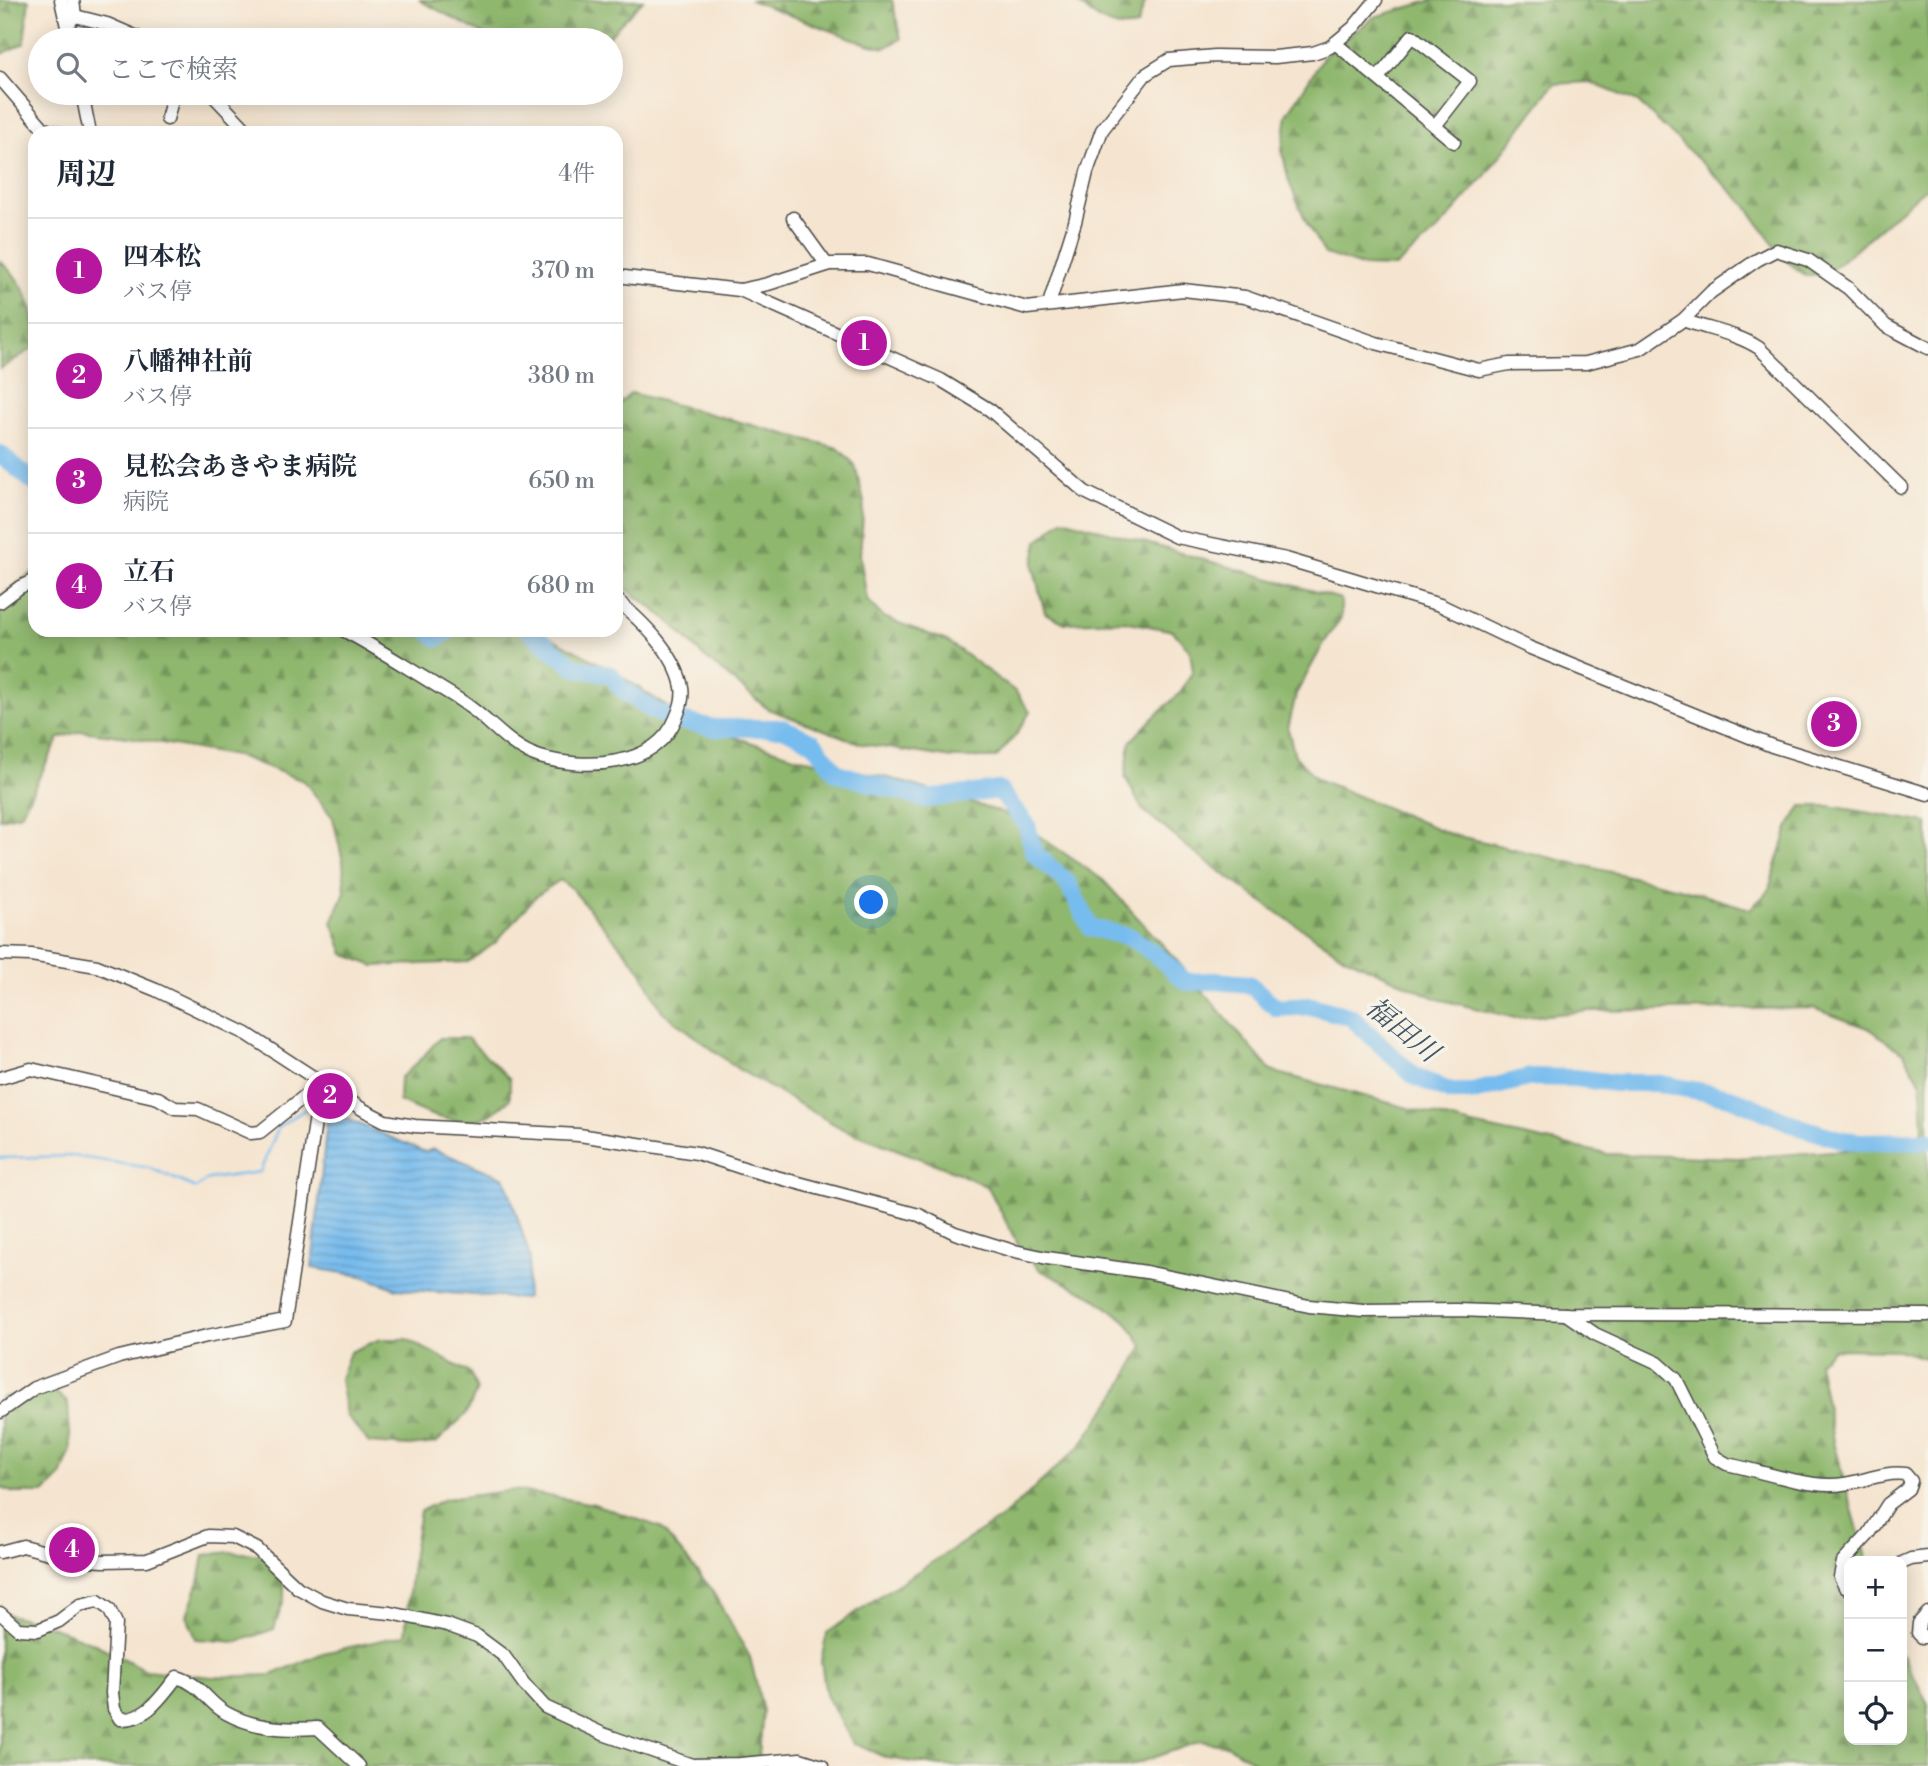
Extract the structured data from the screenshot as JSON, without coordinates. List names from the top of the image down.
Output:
{
  "water": ["福田川"],
  "page": {
    "search": "ここで検索",
    "heading": ["周辺", "4件"],
    "list": [
      {
        "mark": "1",
        "name": "四本松",
        "note": "バス停",
        "value": "370 m"
      },
      {
        "mark": "2",
        "name": "八幡神社前",
        "note": "バス停",
        "value": "380 m"
      },
      {
        "mark": "3",
        "name": "見松会あきやま病院",
        "note": "病院",
        "value": "650 m"
      },
      {
        "mark": "4",
        "name": "立石",
        "note": "バス停",
        "value": "680 m"
      }
    ],
    "pins": [
      "1",
      "3",
      "2",
      "4"
    ],
    "map_buttons": ["+", "−"]
  }
}
